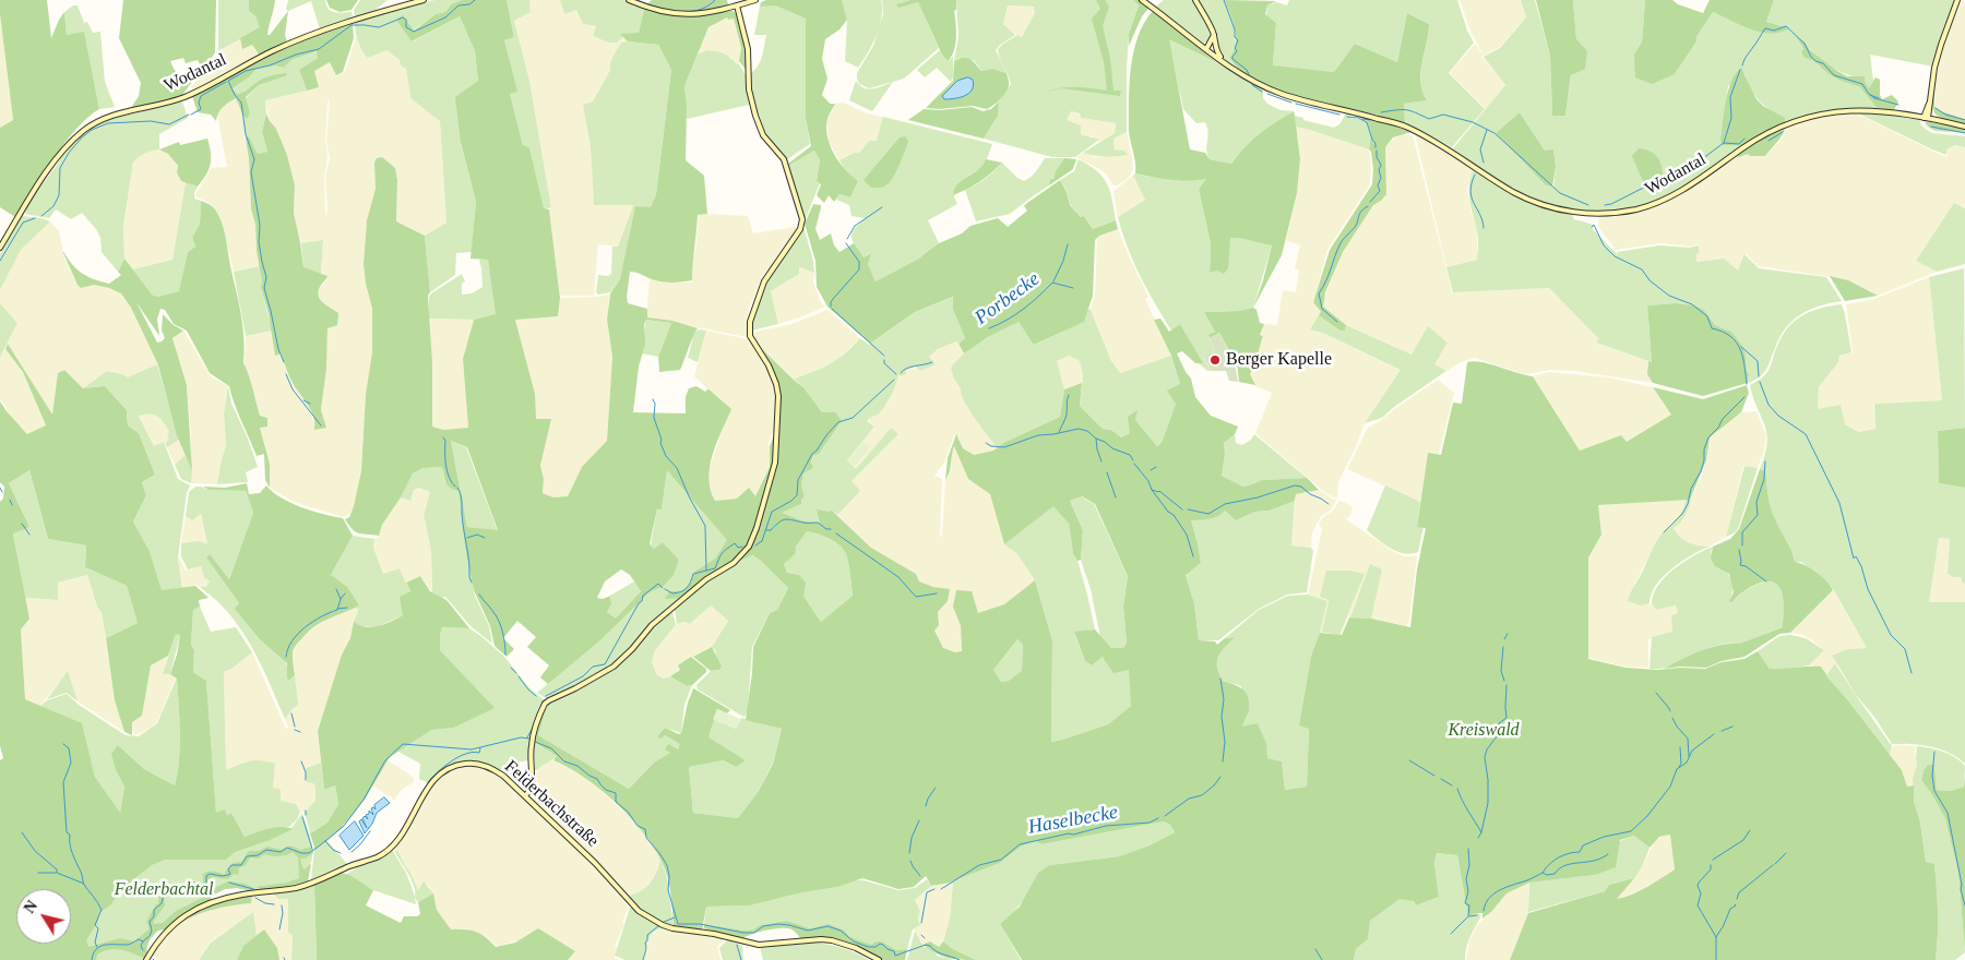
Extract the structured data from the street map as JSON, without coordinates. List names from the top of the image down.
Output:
{
  "streets": {
    "street": ["Wodantal", "Felderbachstraße"]
  },
  "water": ["Porbecke", "Haselbecke"],
  "parks": ["Kreiswald", "Felderbachtal"],
  "places": ["Berger Kapelle"],
  "north": "top left"
}
